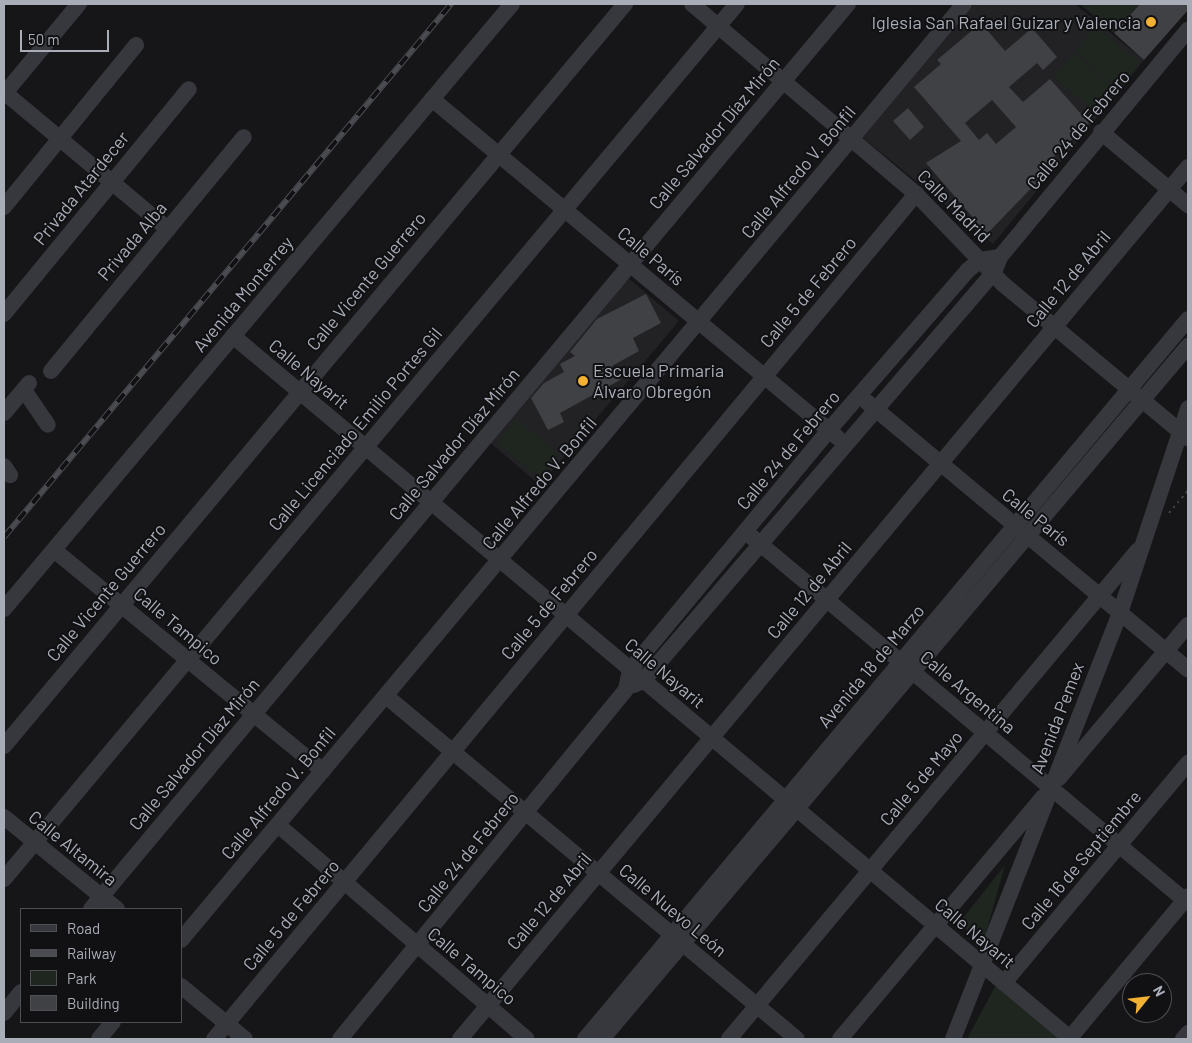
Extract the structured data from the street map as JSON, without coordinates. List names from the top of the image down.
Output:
{
  "streets": {
    "street": [
      "Calle 24 de Febrero",
      "Calle Salvador Díaz Mirón",
      "Calle Alfredo V. Bonfil",
      "Privada Atardecer",
      "Calle Madrid",
      "Privada Alba",
      "Calle París",
      "Calle 12 de Abril",
      "Calle Vicente Guerrero",
      "Calle 5 de Febrero",
      "Avenida Monterrey",
      "Calle Nayarit",
      "Calle Licenciado Emilio Portes Gil",
      "Calle Tampico",
      "Avenida 18 de Marzo",
      "Calle Argentina",
      "Avenida Pemex",
      "Calle 5 de Mayo",
      "Calle Altamira",
      "Calle 16 de Septiembre",
      "Calle Nuevo León"
    ]
  },
  "crossings": [
    ["Calle 24 de Febrero", "Calle Madrid"],
    ["Calle 24 de Febrero", "Calle París"],
    ["Calle 24 de Febrero", "Calle Nayarit"],
    ["Calle 24 de Febrero", "Calle Tampico"],
    ["Calle 24 de Febrero", "Calle Argentina"],
    ["Calle 24 de Febrero", "Calle Nuevo León"],
    ["Calle Salvador Díaz Mirón", "Calle Madrid"],
    ["Calle Salvador Díaz Mirón", "Calle París"],
    ["Calle Salvador Díaz Mirón", "Calle Nayarit"],
    ["Calle Salvador Díaz Mirón", "Calle Tampico"],
    ["Calle Salvador Díaz Mirón", "Calle Altamira"],
    ["Calle Alfredo V. Bonfil", "Calle Madrid"],
    ["Calle Alfredo V. Bonfil", "Calle París"],
    ["Calle Alfredo V. Bonfil", "Calle Nayarit"],
    ["Calle Alfredo V. Bonfil", "Calle Tampico"],
    ["Calle Alfredo V. Bonfil", "Calle Nuevo León"],
    ["Calle Madrid", "Calle 12 de Abril"],
    ["Calle Madrid", "Calle 5 de Febrero"],
    ["Calle Madrid", "Calle Licenciado Emilio Portes Gil"],
    ["Calle Madrid", "Avenida 18 de Marzo"],
    ["Calle Madrid", "Avenida Pemex"],
    ["Calle París", "Calle 12 de Abril"],
    ["Calle París", "Calle Vicente Guerrero"],
    ["Calle París", "Calle 5 de Febrero"],
    ["Calle París", "Avenida Monterrey"],
    ["Calle París", "Calle Licenciado Emilio Portes Gil"],
    ["Calle París", "Avenida 18 de Marzo"],
    ["Calle París", "Avenida Pemex"],
    ["Calle París", "Calle 5 de Mayo"],
    ["Calle 12 de Abril", "Calle Nayarit"],
    ["Calle 12 de Abril", "Calle Tampico"],
    ["Calle 12 de Abril", "Calle Argentina"],
    ["Calle 12 de Abril", "Calle Nuevo León"],
    ["Calle Vicente Guerrero", "Calle Nayarit"],
    ["Calle Vicente Guerrero", "Calle Tampico"],
    ["Calle 5 de Febrero", "Calle Nayarit"],
    ["Calle 5 de Febrero", "Calle Tampico"],
    ["Calle 5 de Febrero", "Calle Nuevo León"],
    ["Avenida Monterrey", "Calle Nayarit"],
    ["Avenida Monterrey", "Calle Tampico"],
    ["Calle Nayarit", "Calle Licenciado Emilio Portes Gil"],
    ["Calle Nayarit", "Avenida 18 de Marzo"],
    ["Calle Nayarit", "Avenida Pemex"],
    ["Calle Nayarit", "Calle 5 de Mayo"],
    ["Calle Nayarit", "Calle 16 de Septiembre"],
    ["Calle Licenciado Emilio Portes Gil", "Calle Tampico"],
    ["Calle Licenciado Emilio Portes Gil", "Calle Altamira"],
    ["Avenida 18 de Marzo", "Calle Argentina"],
    ["Avenida 18 de Marzo", "Calle Nuevo León"],
    ["Calle Argentina", "Avenida Pemex"],
    ["Calle Argentina", "Calle 5 de Mayo"],
    ["Calle Argentina", "Calle 16 de Septiembre"],
    ["Avenida Pemex", "Calle 5 de Mayo"],
    ["Calle 5 de Mayo", "Calle Nuevo León"]
  ],
  "places": ["Iglesia San Rafael Guizar y Valencia", "Escuela Primaria Álvaro Obregón"],
  "legend": [
    "Road",
    "Railway",
    "Park",
    "Building"
  ],
  "scale_bar": "50 m",
  "north": "top right"
}
